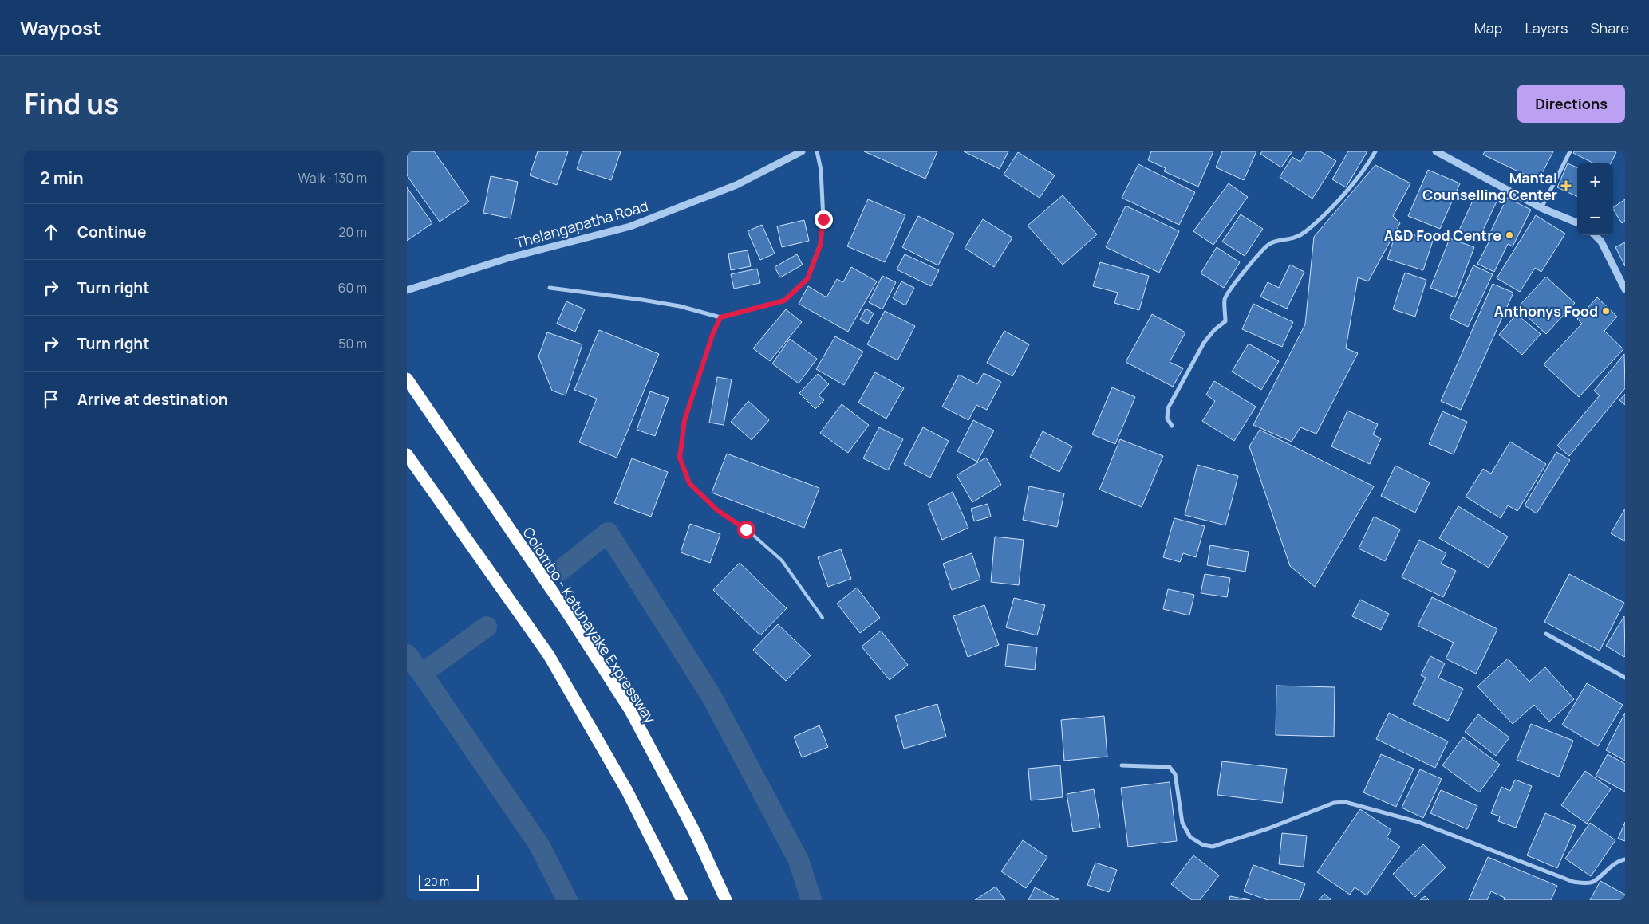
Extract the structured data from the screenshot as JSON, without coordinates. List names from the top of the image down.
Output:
{
  "streets": {
    "highway": ["Colombo - Katunayake Expressway"],
    "street": ["Thelangapatha Road"]
  },
  "places": {
    "health": ["Mantal Counselling Center"],
    "other": ["A&D Food Centre", "Anthonys Food"]
  },
  "scale_bar": "20 m",
  "page": {
    "header": "Waypost",
    "nav": ["Map", "Layers", "Share"],
    "title": "Find us",
    "buttons": "Directions",
    "heading": ["2 min", "Walk · 130 m"],
    "map_buttons": ["+", "−"],
    "list": [
      ["Continue", "20 m"],
      ["Turn right", "60 m"],
      ["Turn right", "50 m"],
      "Arrive at destination"
    ],
    "scale": "20 m"
  }
}
